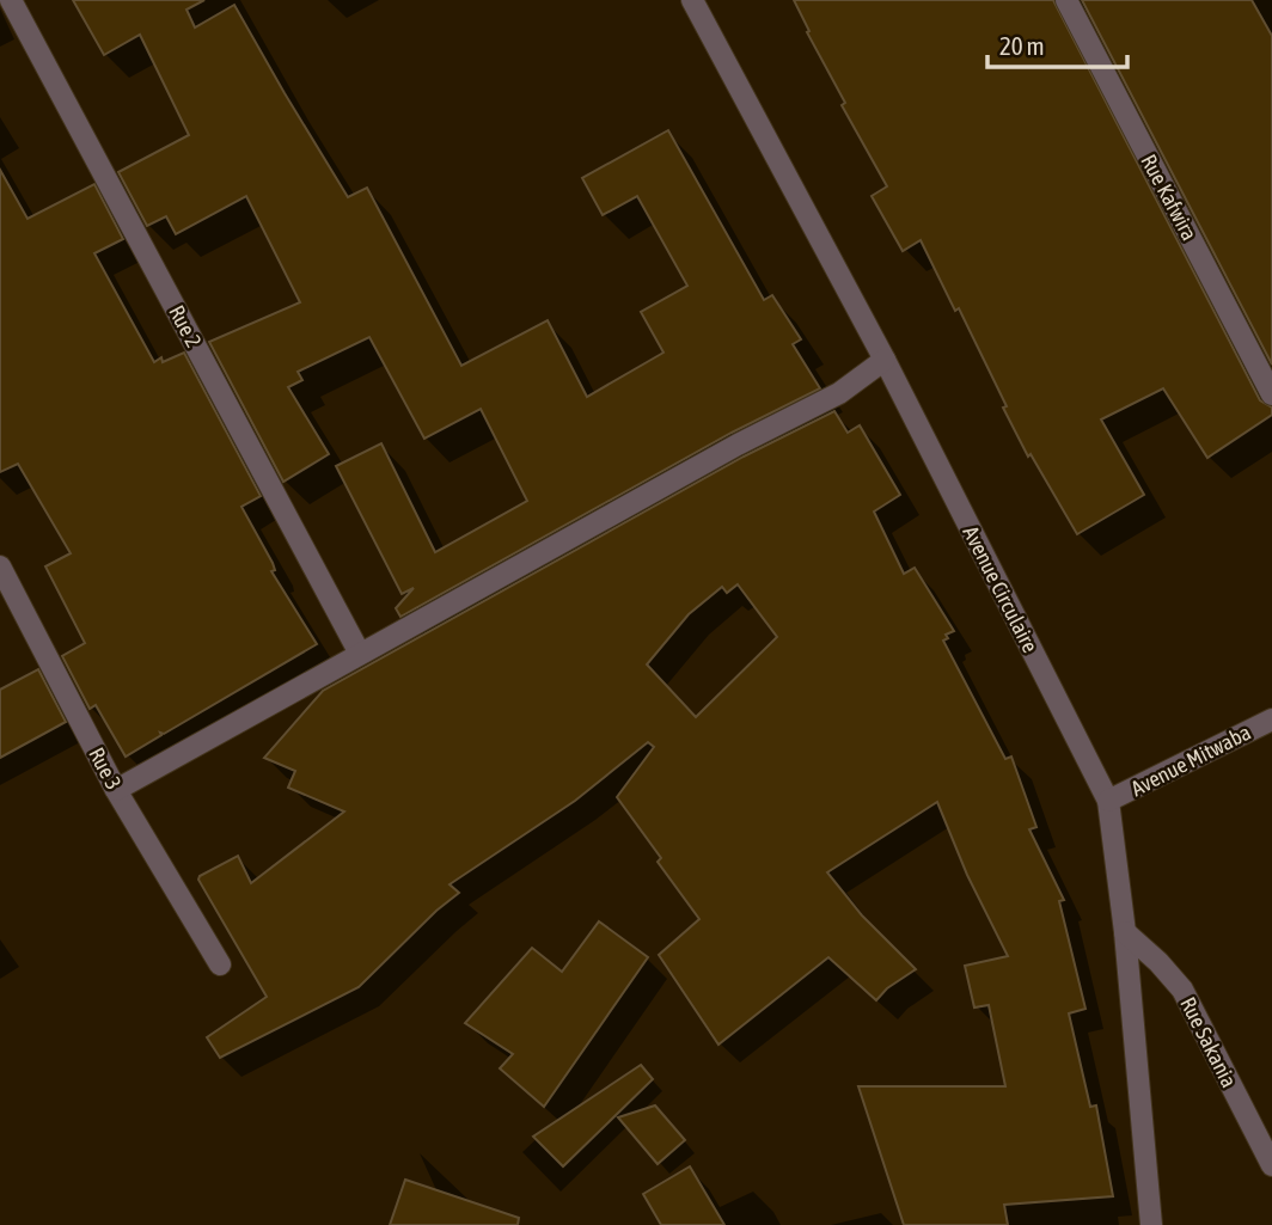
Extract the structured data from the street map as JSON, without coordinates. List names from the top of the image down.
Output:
{
  "streets": {
    "street": [
      "Rue Kafwira",
      "Rue 2",
      "Avenue Circulaire",
      "Avenue Mitwaba",
      "Rue 3",
      "Rue Sakania"
    ]
  },
  "crossings": [
    ["Avenue Circulaire", "Avenue Mitwaba"],
    ["Avenue Circulaire", "Rue Sakania"]
  ],
  "scale_bar": "20 m"
}
